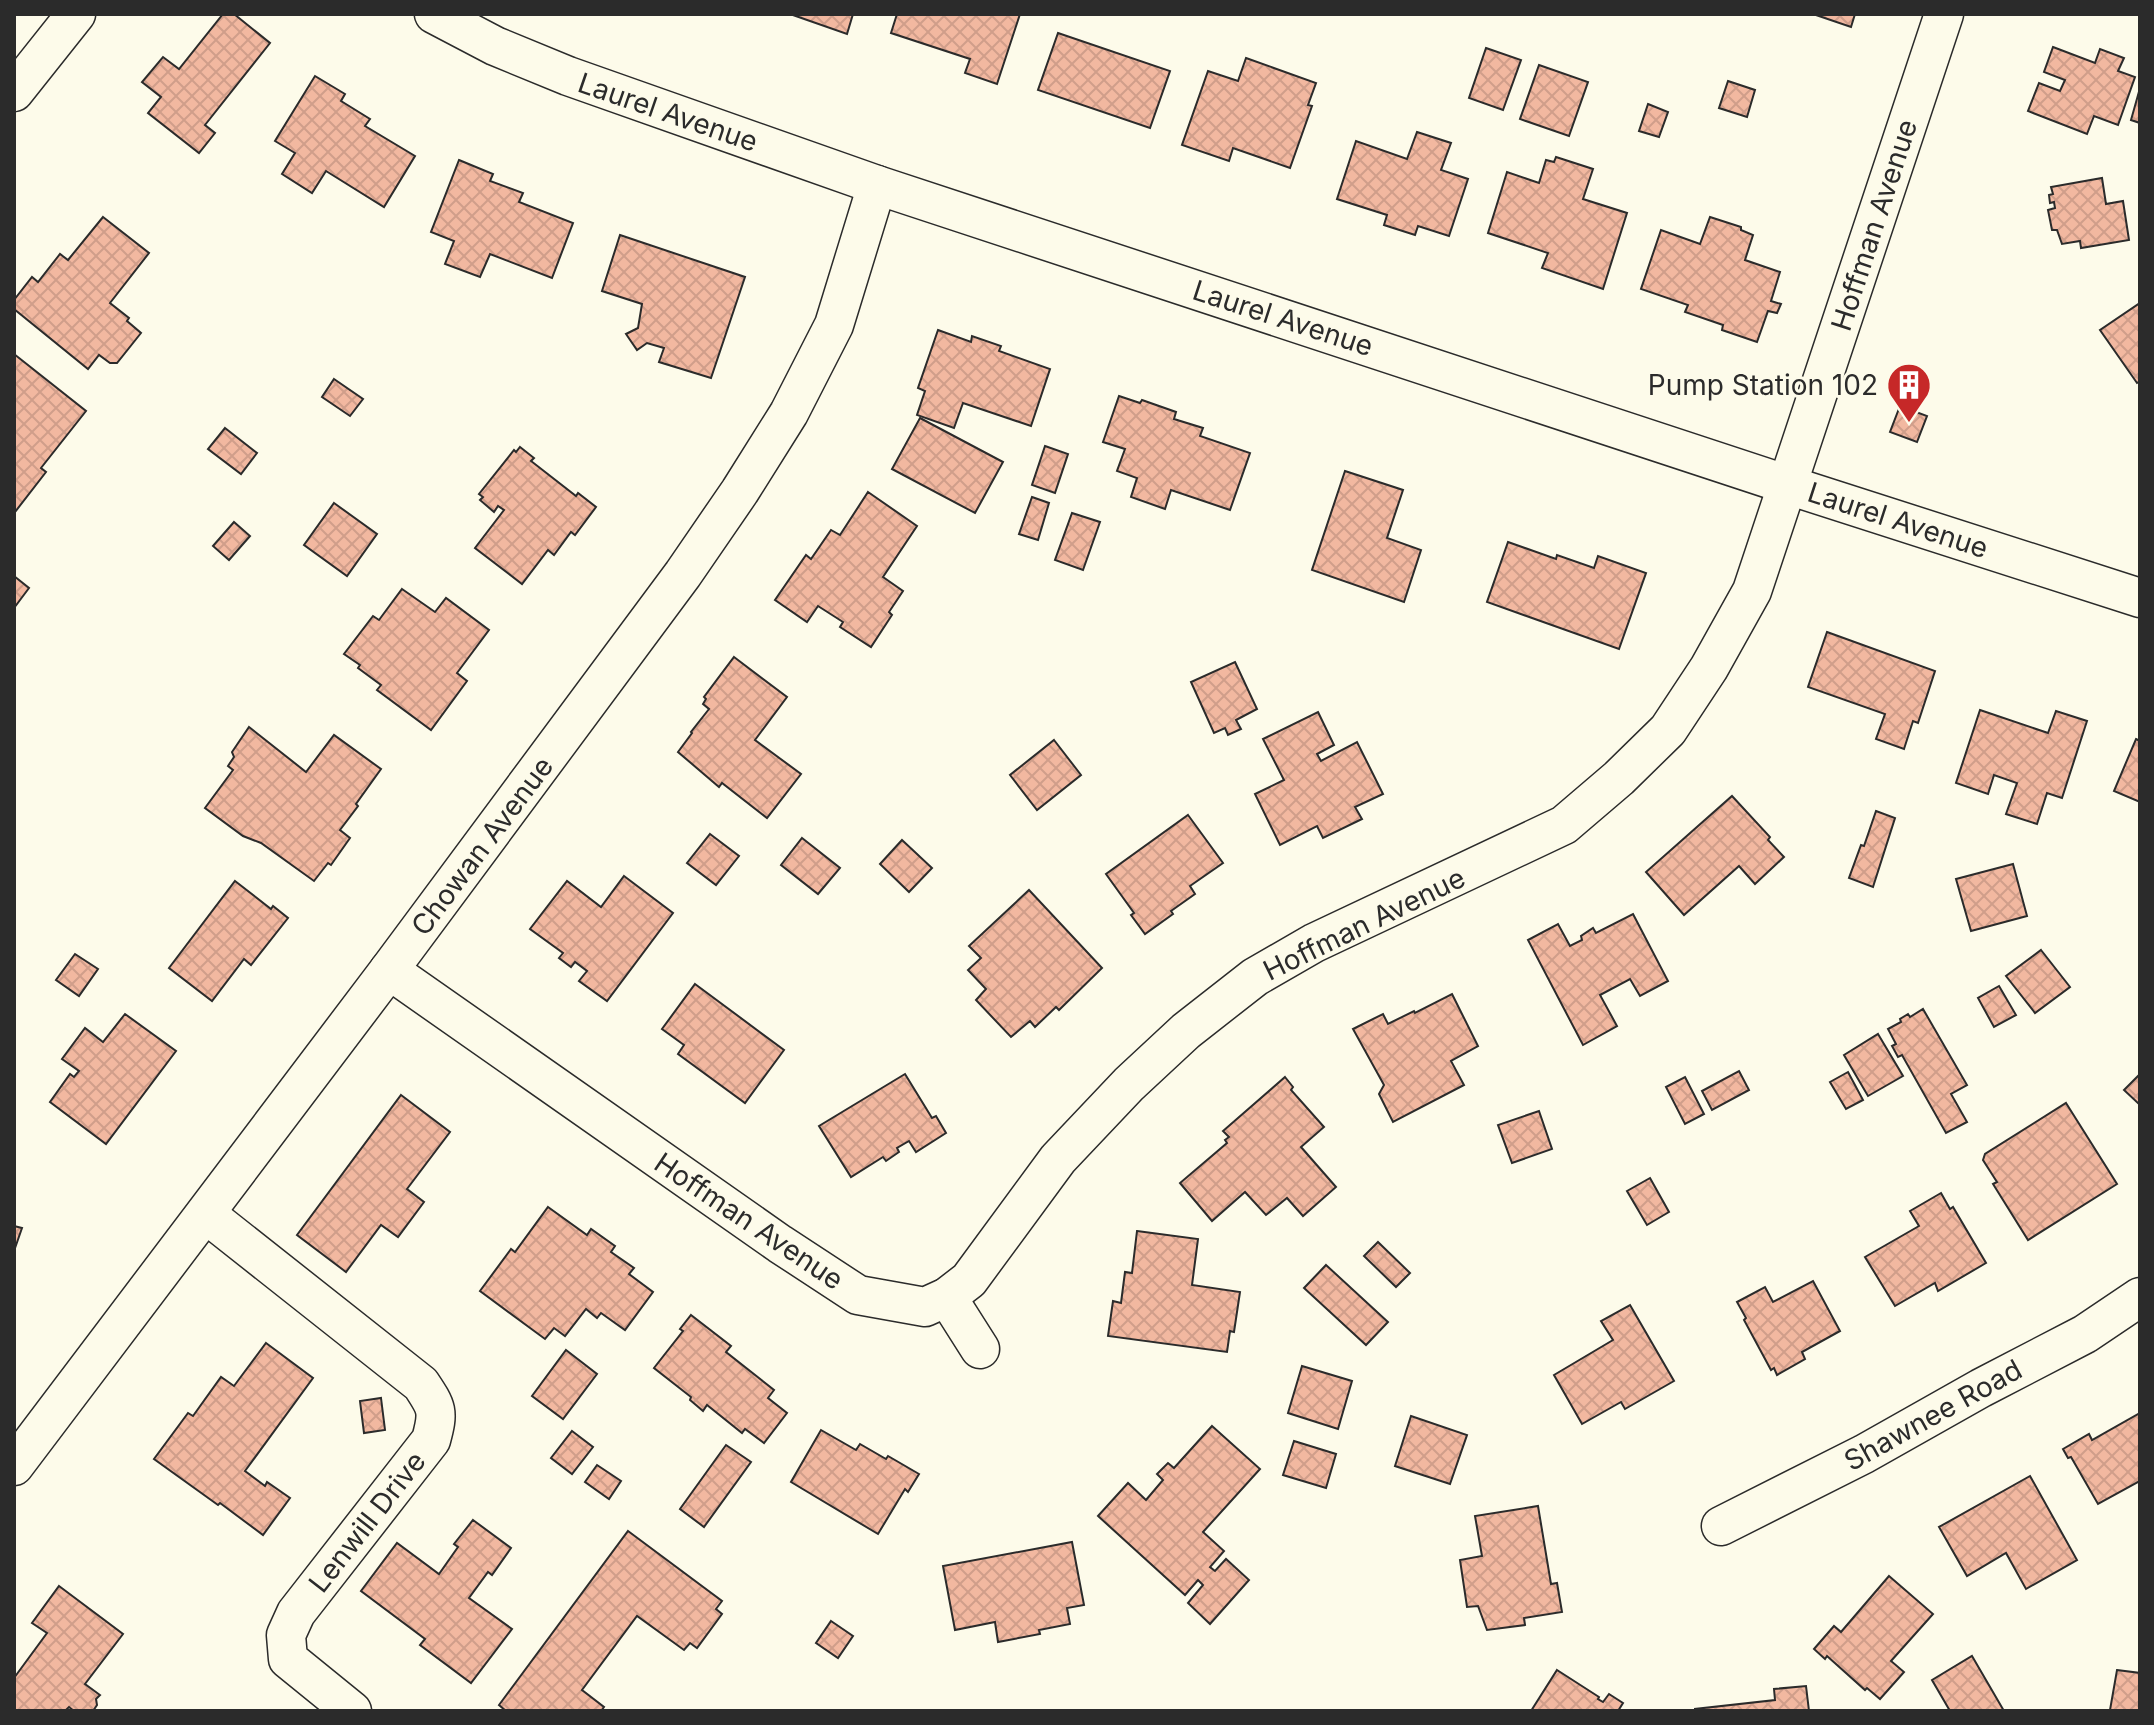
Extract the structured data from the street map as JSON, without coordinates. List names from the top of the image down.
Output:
{
  "streets": {
    "street": [
      "Laurel Avenue",
      "Hoffman Avenue",
      "Chowan Avenue",
      "Shawnee Road",
      "Lenwill Drive"
    ]
  },
  "crossings": [
    ["Laurel Avenue", "Hoffman Avenue"],
    ["Laurel Avenue", "Chowan Avenue"],
    ["Hoffman Avenue", "Chowan Avenue"],
    ["Chowan Avenue", "Lenwill Drive"]
  ],
  "places": {
    "building": ["Pump Station 102"]
  }
}
